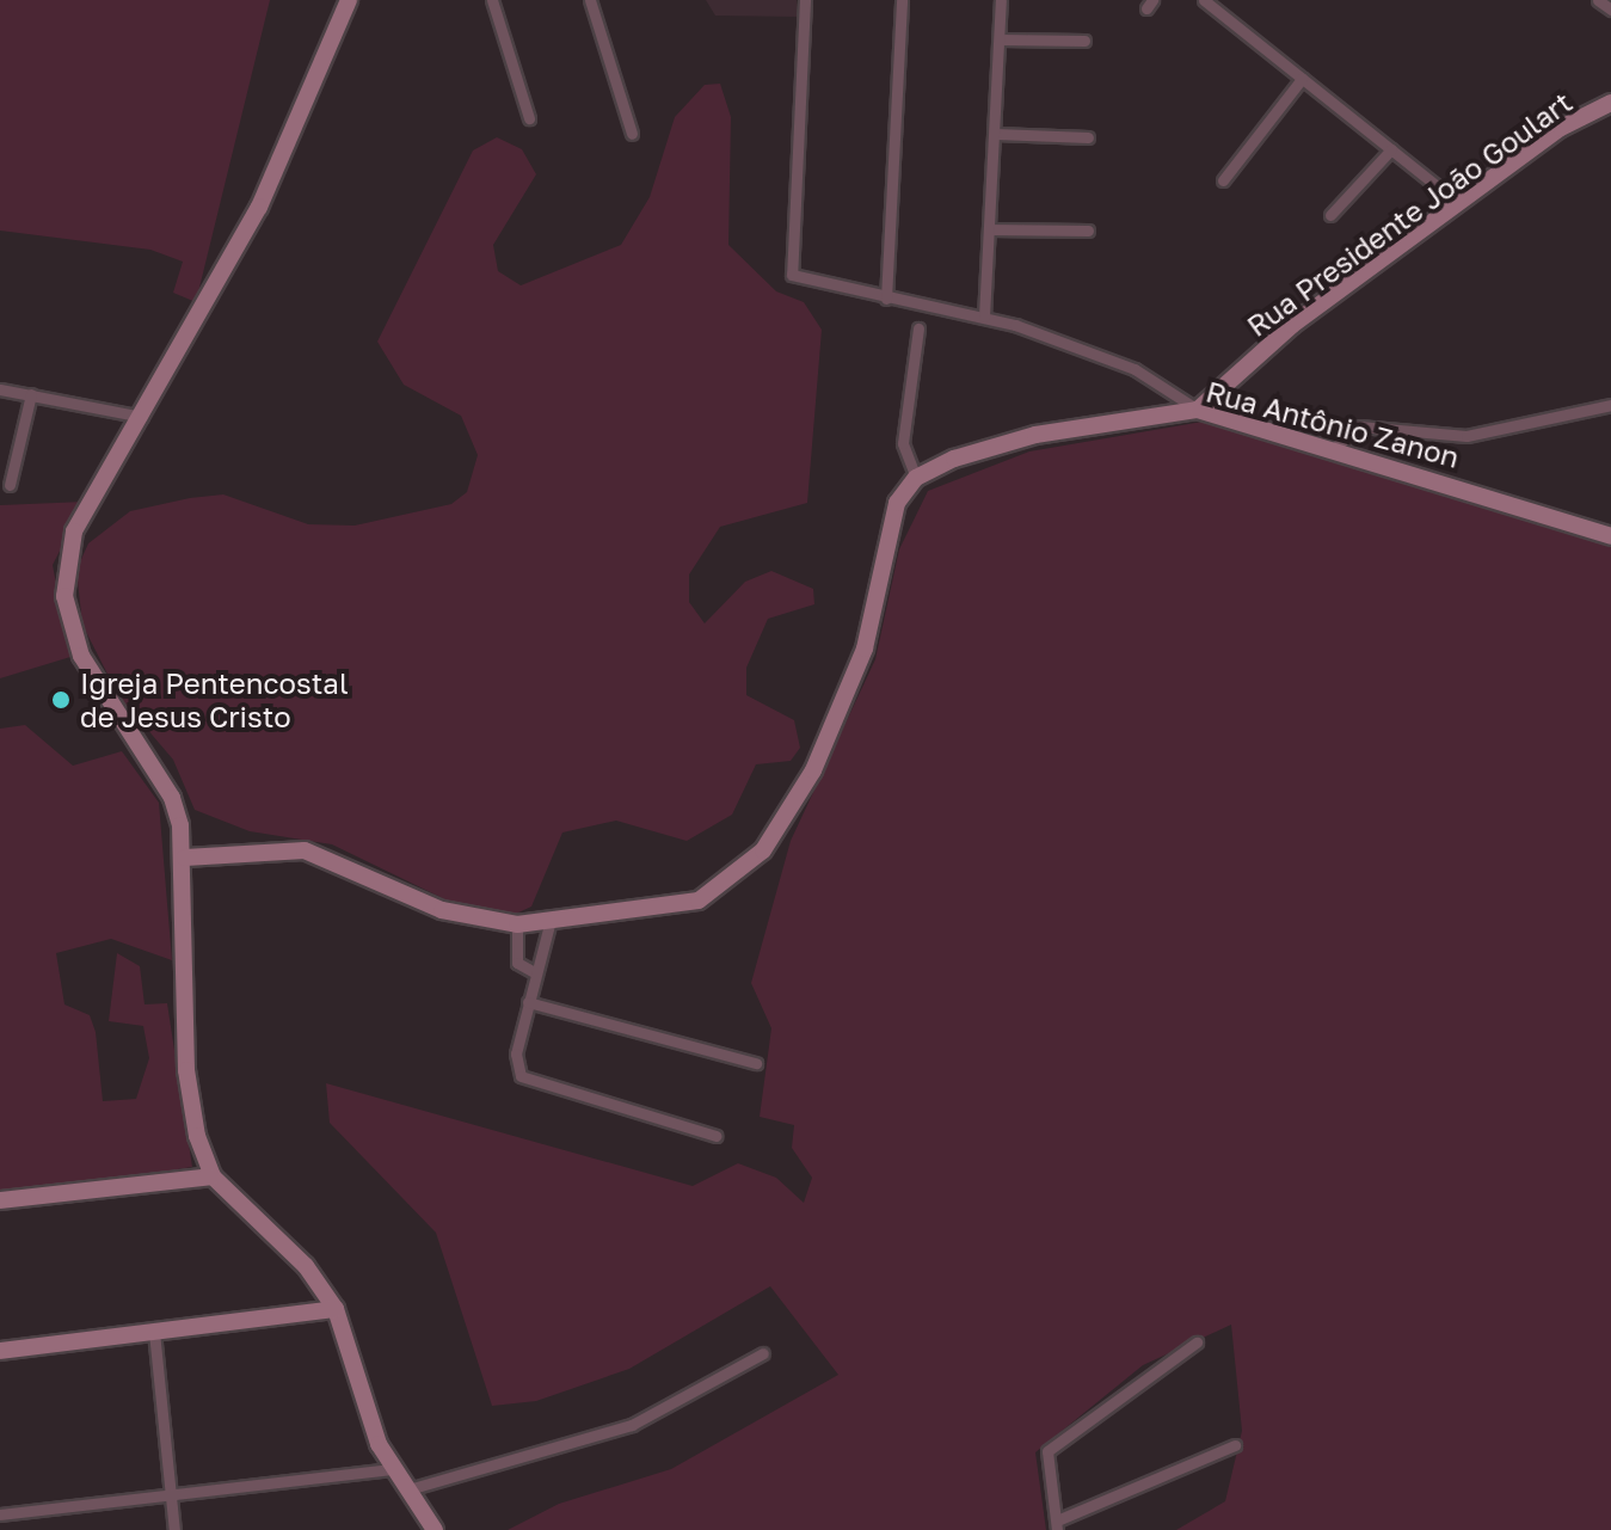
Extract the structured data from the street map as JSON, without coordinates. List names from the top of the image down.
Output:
{
  "streets": {
    "main road": ["Rua Presidente João Goulart", "Rua Antônio Zanon"]
  },
  "crossings": [
    ["Rua Presidente João Goulart", "Rua Antônio Zanon"]
  ],
  "places": ["Igreja Pentencostal de Jesus Cristo"]
}
